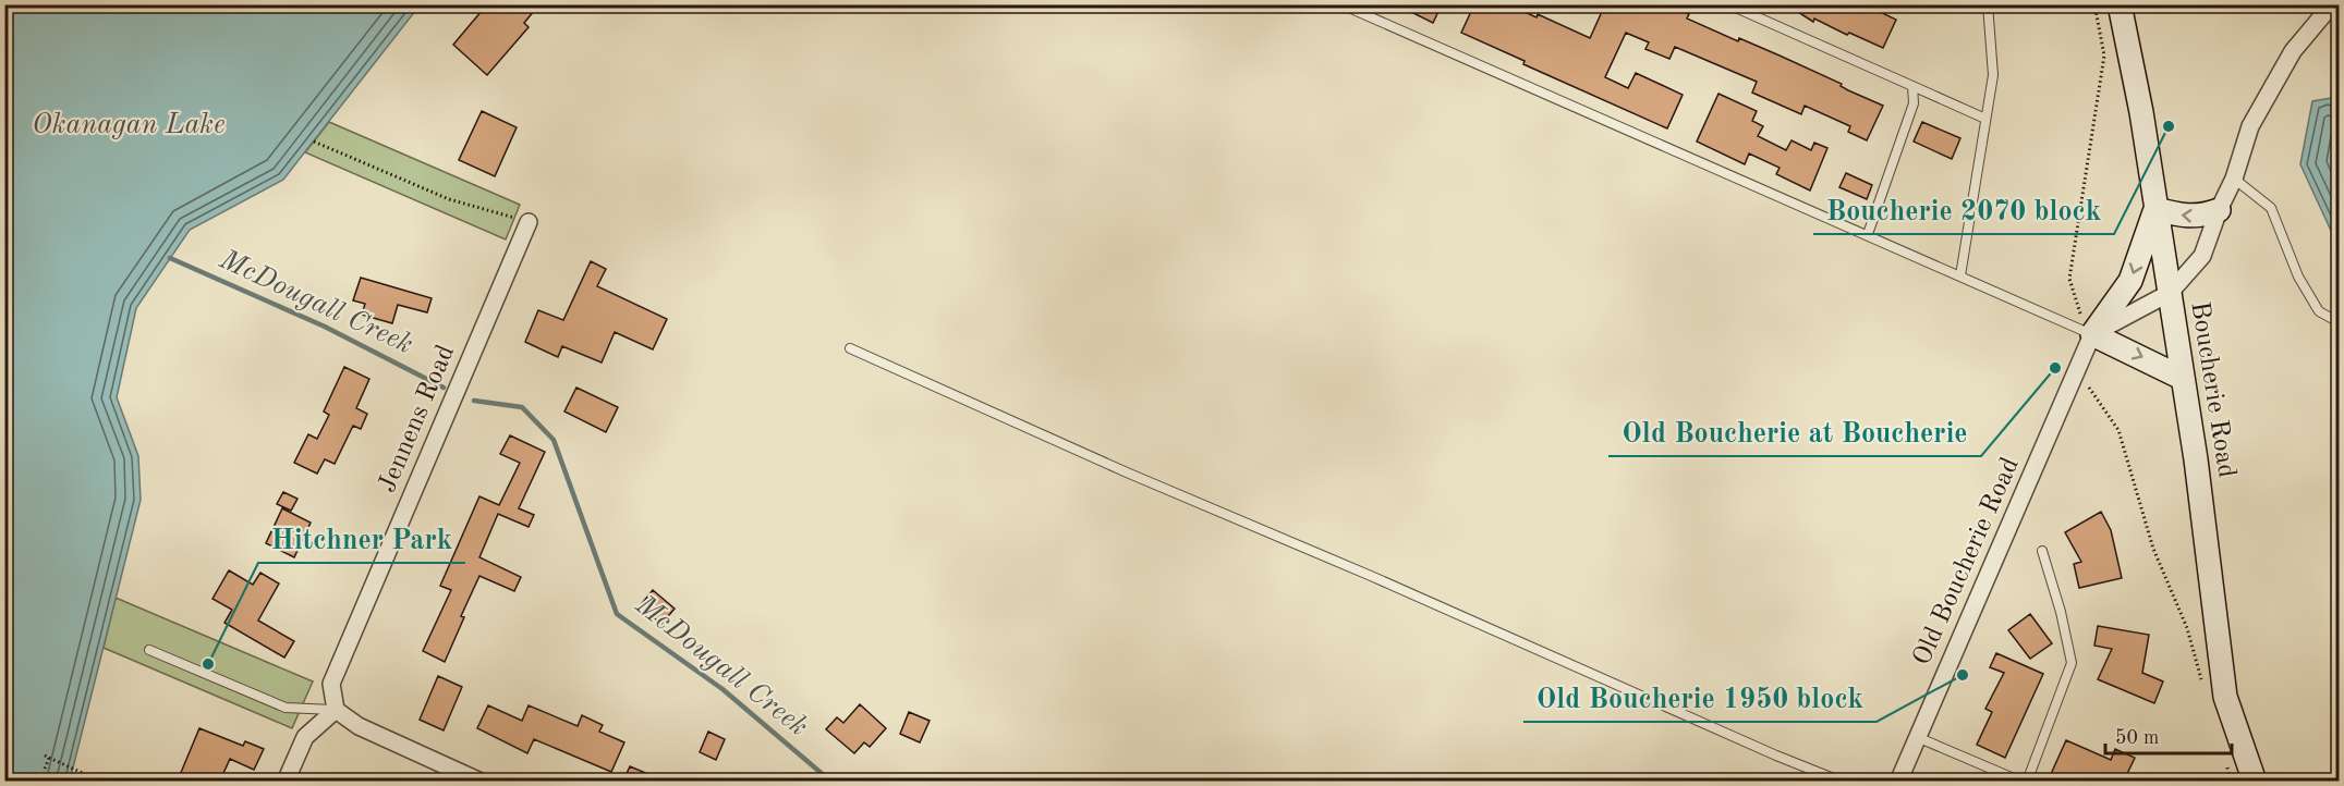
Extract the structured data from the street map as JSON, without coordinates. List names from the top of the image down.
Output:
{
  "streets": {
    "main road": ["Boucherie Road"],
    "street": ["Jennens Road", "Old Boucherie Road"]
  },
  "water": ["Okanagan Lake", "McDougall Creek"],
  "places": [
    "Boucherie 2070 block",
    "Old Boucherie at Boucherie",
    "Hitchner Park",
    "Old Boucherie 1950 block"
  ],
  "scale_bar": "50 m"
}
